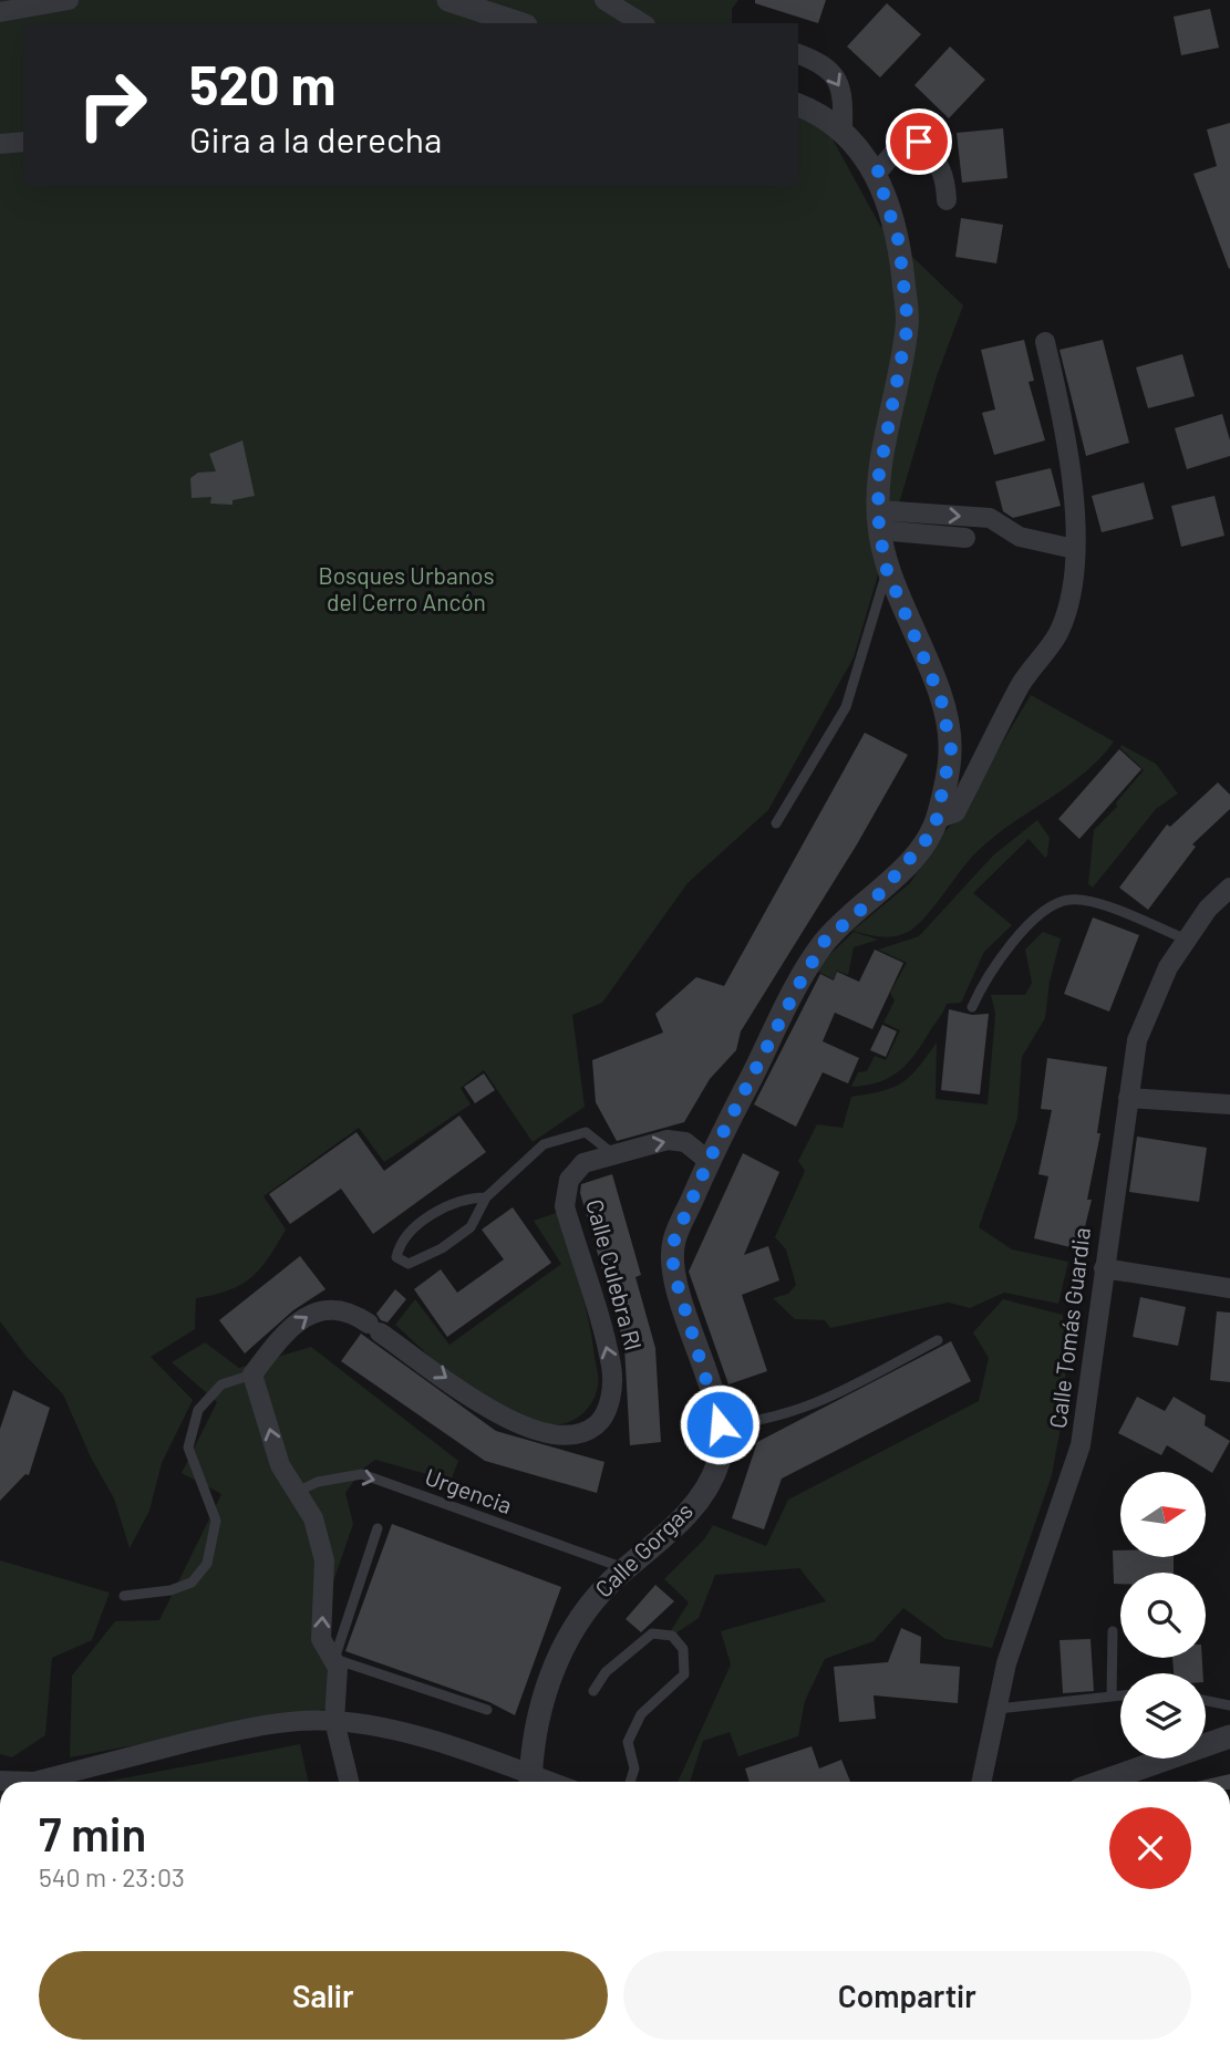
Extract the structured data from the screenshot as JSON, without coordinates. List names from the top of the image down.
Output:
{
  "streets": {
    "street": ["Calle Culebra Rl", "Calle Tomás Guardia", "Calle Gorgas"],
    "lane": ["Urgencia"]
  },
  "crossings": [
    ["Calle Culebra Rl", "Calle Gorgas"],
    ["Urgencia", "Calle Gorgas"]
  ],
  "one_way": ["Urgencia"],
  "parks": ["Bosques Urbanos del Cerro Ancón"],
  "north": "right",
  "page": {
    "turn": ["520 m", "Gira a la derecha"],
    "heading": ["7 min", "540 m · 23:03"],
    "buttons": ["Salir", "Compartir"]
  }
}
